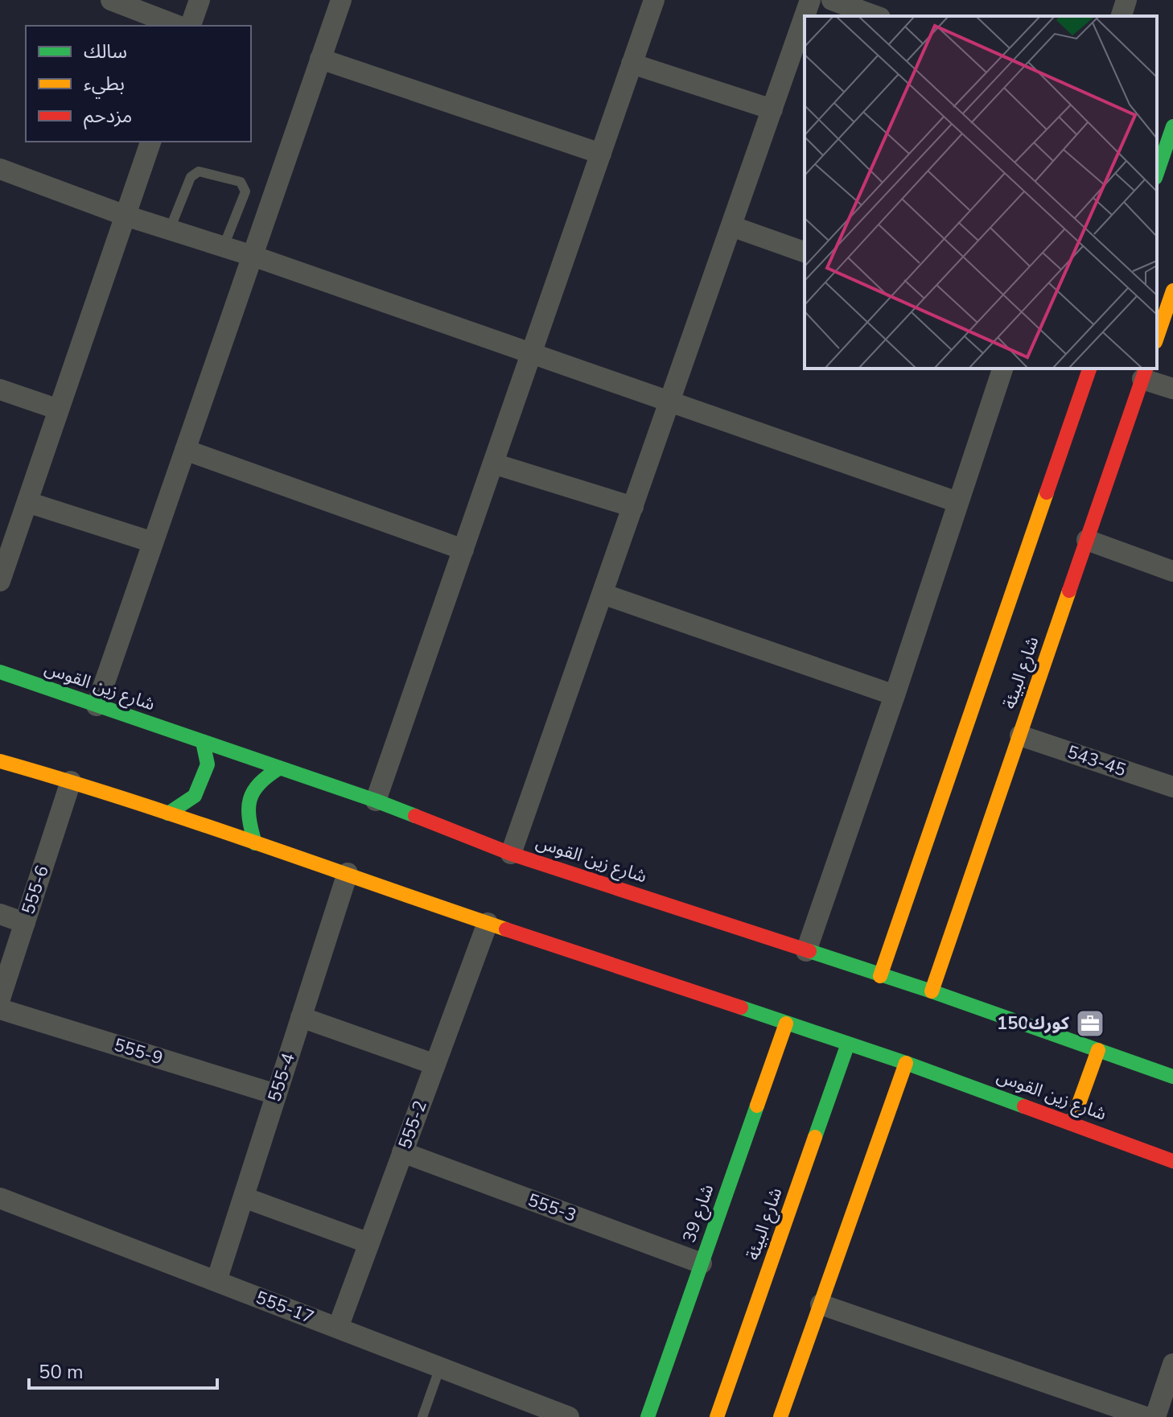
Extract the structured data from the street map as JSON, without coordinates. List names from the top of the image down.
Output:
{
  "streets": {
    "main road": ["شارع البيئة", "شارع زين القوس", "شارع 39"],
    "street": [
      "543-45",
      "555-6",
      "555-9",
      "555-4",
      "555-2",
      "555-3",
      "555-17"
    ]
  },
  "crossings": [
    ["شارع البيئة", "شارع زين القوس"],
    ["شارع البيئة", "543-45"],
    ["شارع زين القوس", "555-6"],
    ["شارع زين القوس", "555-4"],
    ["شارع زين القوس", "555-2"],
    ["شارع زين القوس", "شارع 39"],
    ["555-9", "555-4"],
    ["555-4", "555-17"],
    ["555-2", "555-3"],
    ["555-2", "555-17"],
    ["555-3", "شارع 39"]
  ],
  "places": {
    "office": ["كورك150"]
  },
  "legend": ["سالك", "بطيء", "مزدحم"],
  "scale_bar": "50 m"
}
